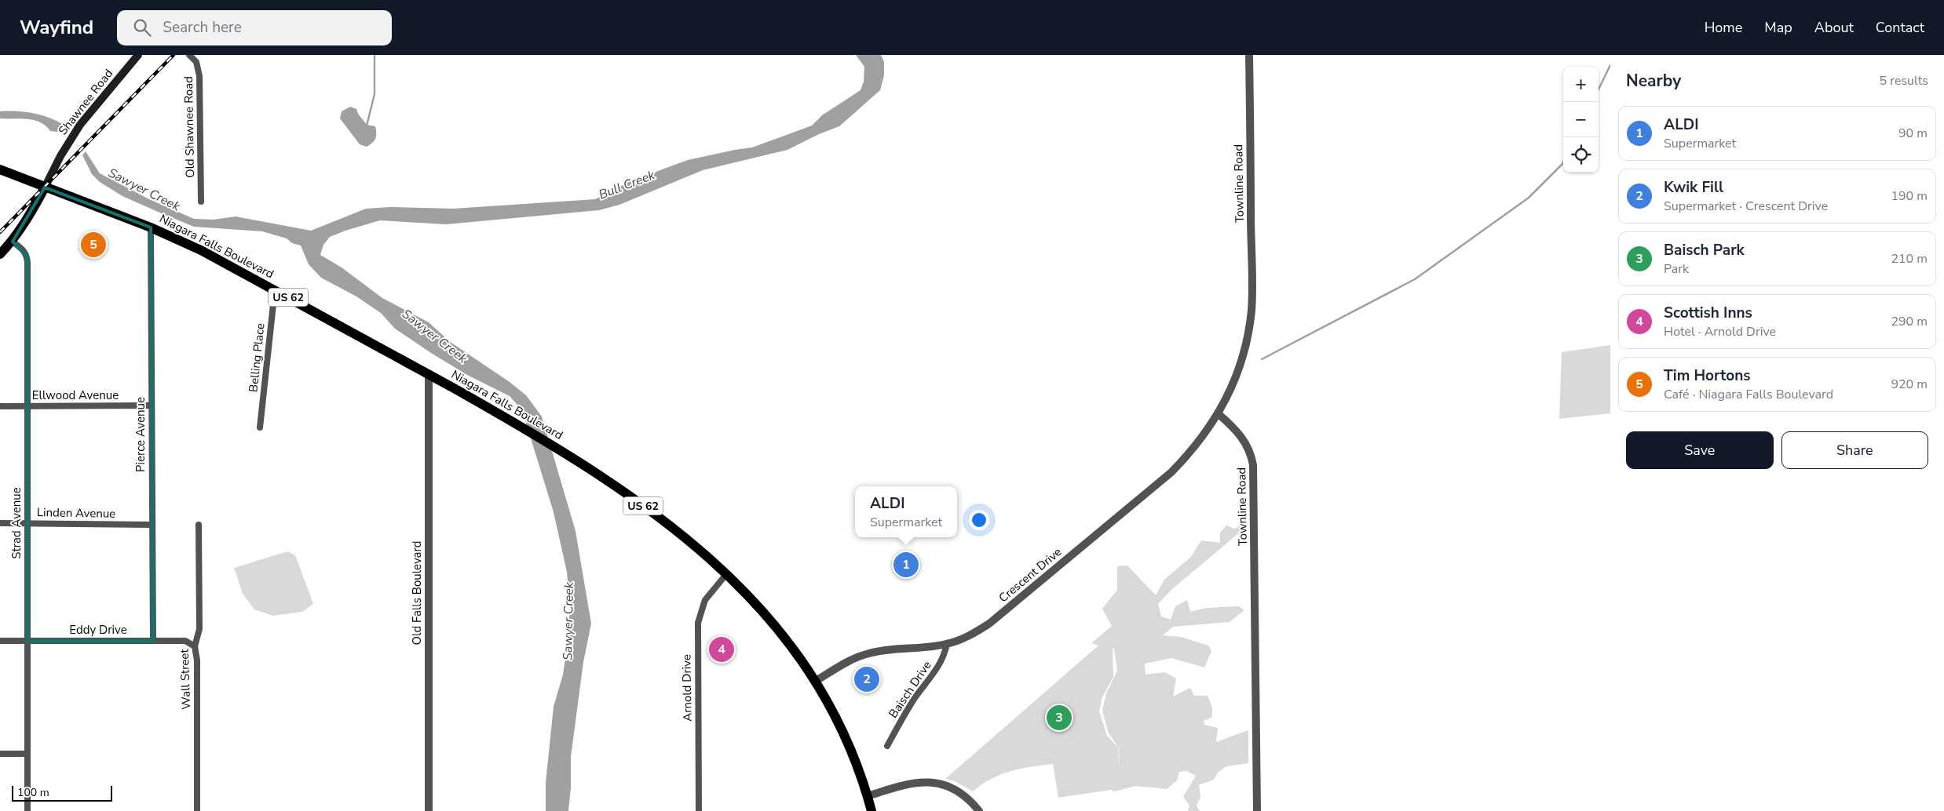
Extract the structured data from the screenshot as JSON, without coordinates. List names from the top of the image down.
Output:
{
  "streets": {
    "main road": ["Shawnee Road", "Niagara Falls Boulevard", "US 62"],
    "street": [
      "Old Shawnee Road",
      "Townline Road",
      "Belling Place",
      "Ellwood Avenue",
      "Pierce Avenue",
      "Linden Avenue",
      "Strad Avenue",
      "Crescent Drive",
      "Old Falls Boulevard",
      "Eddy Drive",
      "Wall Street",
      "Arnold Drive",
      "Baisch Drive"
    ]
  },
  "crossings": [
    ["Shawnee Road", "Niagara Falls Boulevard"],
    ["Townline Road", "Crescent Drive"],
    ["Niagara Falls Boulevard", "Belling Place"],
    ["Niagara Falls Boulevard", "Pierce Avenue"],
    ["Niagara Falls Boulevard", "Crescent Drive"],
    ["Niagara Falls Boulevard", "Old Falls Boulevard"],
    ["Niagara Falls Boulevard", "Arnold Drive"],
    ["Ellwood Avenue", "Pierce Avenue"],
    ["Ellwood Avenue", "Strad Avenue"],
    ["Pierce Avenue", "Linden Avenue"],
    ["Pierce Avenue", "Eddy Drive"],
    ["Linden Avenue", "Strad Avenue"],
    ["Strad Avenue", "Eddy Drive"],
    ["Crescent Drive", "Baisch Drive"],
    ["Eddy Drive", "Wall Street"]
  ],
  "water": ["Bull Creek", "Sawyer Creek"],
  "scale_bar": "100 m",
  "page": {
    "header": "Wayfind",
    "search": "Search here",
    "nav": [
      "Home",
      "Map",
      "About",
      "Contact"
    ],
    "heading": ["Nearby", "5 results"],
    "map_buttons": ["+", "−"],
    "list": [
      {
        "mark": "1",
        "name": "ALDI",
        "note": "Supermarket",
        "value": "90 m"
      },
      {
        "mark": "2",
        "name": "Kwik Fill",
        "note": "Supermarket · Crescent Drive",
        "value": "190 m"
      },
      {
        "mark": "3",
        "name": "Baisch Park",
        "note": "Park",
        "value": "210 m"
      },
      {
        "mark": "4",
        "name": "Scottish Inns",
        "note": "Hotel · Arnold Drive",
        "value": "290 m"
      },
      {
        "mark": "5",
        "name": "Tim Hortons",
        "note": "Café · Niagara Falls Boulevard",
        "value": "920 m"
      }
    ],
    "pins": [
      "5",
      "1",
      "4",
      "2",
      "3"
    ],
    "buttons": ["Save", "Share"],
    "popup": ["ALDI", "Supermarket"],
    "scale": "100 m"
  }
}
